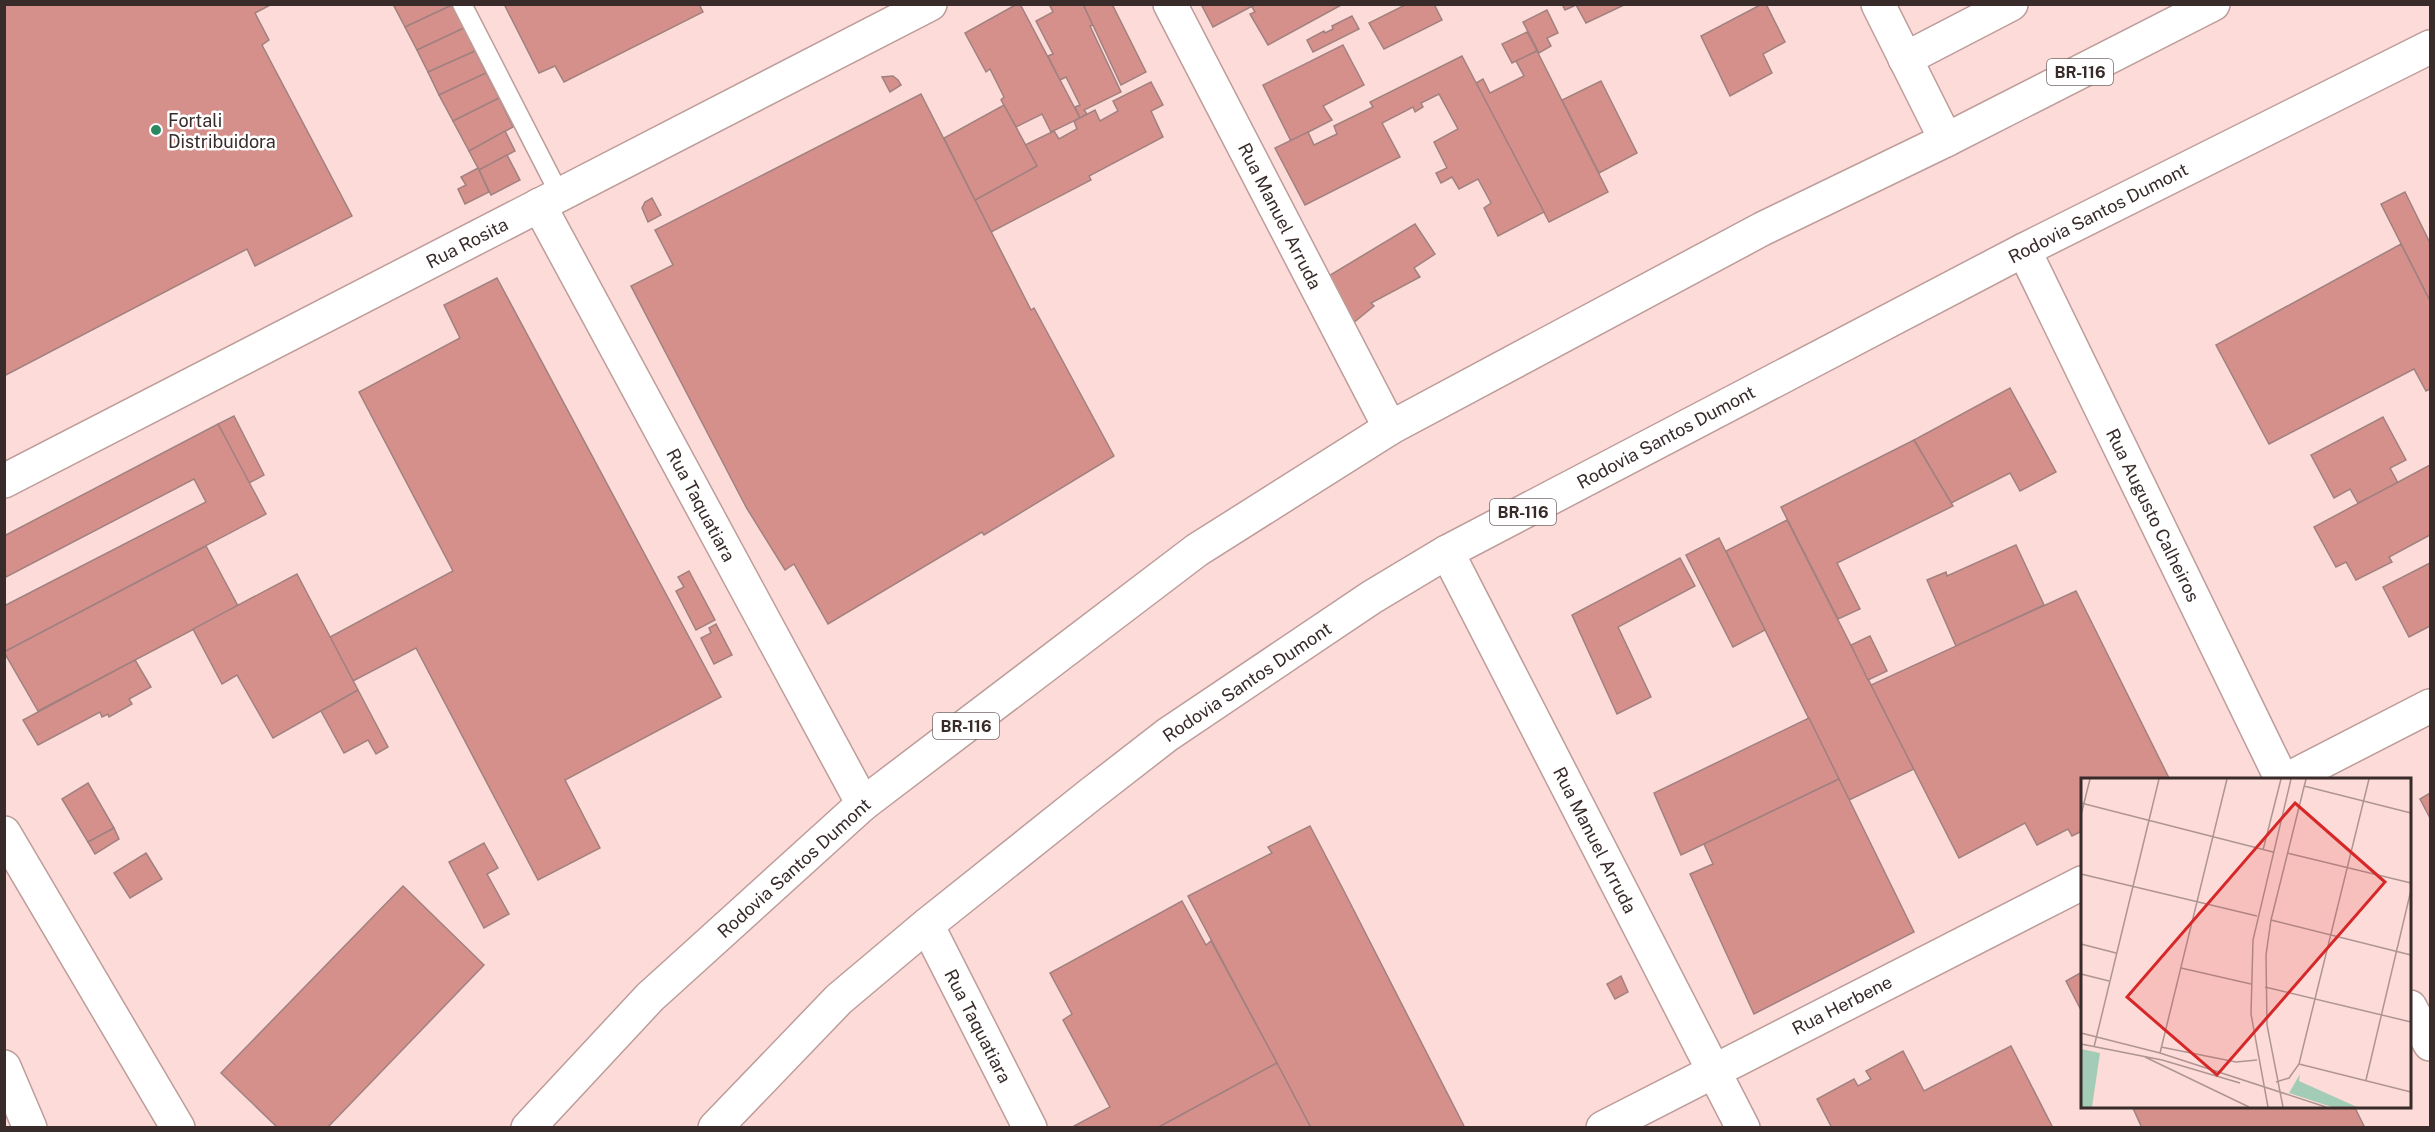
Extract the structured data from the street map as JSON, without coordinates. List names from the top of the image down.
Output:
{
  "streets": {
    "main road": [
      "BR-116",
      "Rodovia Santos Dumont",
      "Rua Manuel Arruda",
      "Rua Rosita",
      "Rua Taquatiara",
      "Rua Augusto Calheiros",
      "Rua Herbene"
    ]
  },
  "crossings": [
    ["Rodovia Santos Dumont", "Rua Manuel Arruda"],
    ["Rodovia Santos Dumont", "Rua Taquatiara"],
    ["Rodovia Santos Dumont", "Rua Augusto Calheiros"],
    ["Rua Manuel Arruda", "Rua Herbene"],
    ["Rua Rosita", "Rua Taquatiara"]
  ],
  "places": ["Fortali Distribuidora"]
}
